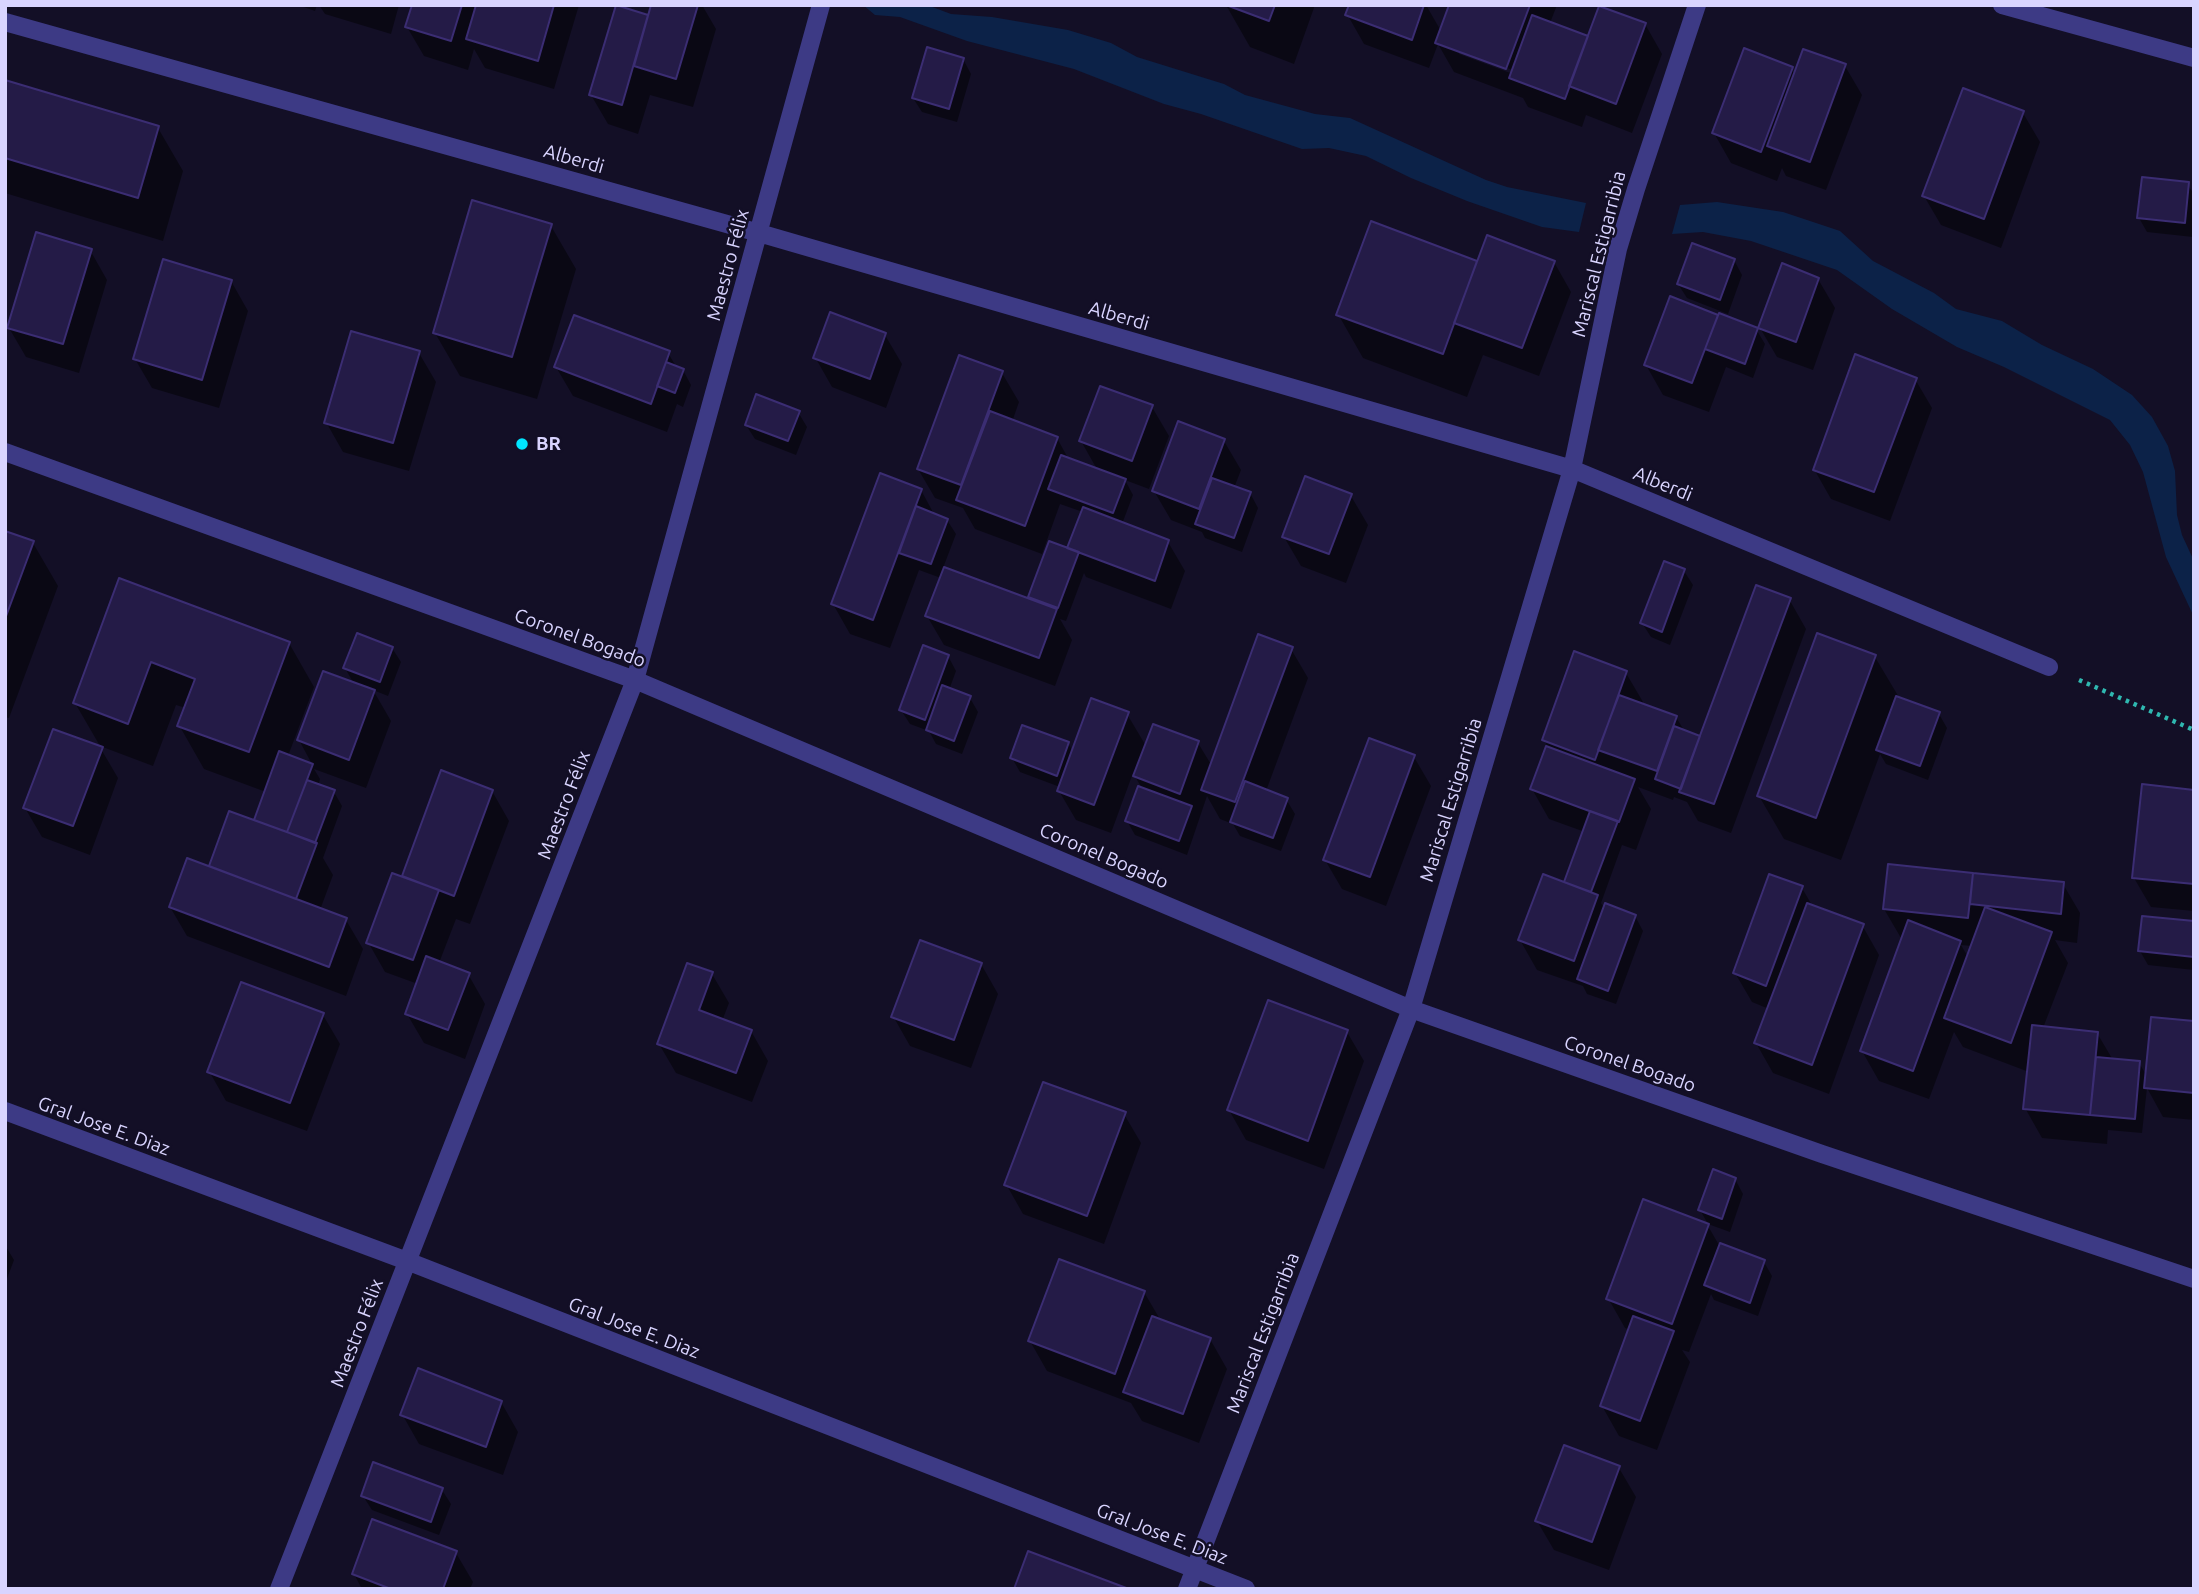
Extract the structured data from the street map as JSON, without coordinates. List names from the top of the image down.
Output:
{
  "streets": {
    "street": [
      "Alberdi",
      "Mariscal Estigarribia",
      "Maestro Félix",
      "Coronel Bogado",
      "Gral Jose E. Diaz"
    ]
  },
  "crossings": [
    ["Alberdi", "Mariscal Estigarribia"],
    ["Alberdi", "Maestro Félix"],
    ["Mariscal Estigarribia", "Coronel Bogado"],
    ["Mariscal Estigarribia", "Gral Jose E. Diaz"],
    ["Maestro Félix", "Coronel Bogado"],
    ["Maestro Félix", "Gral Jose E. Diaz"]
  ],
  "places": ["BR"]
}
